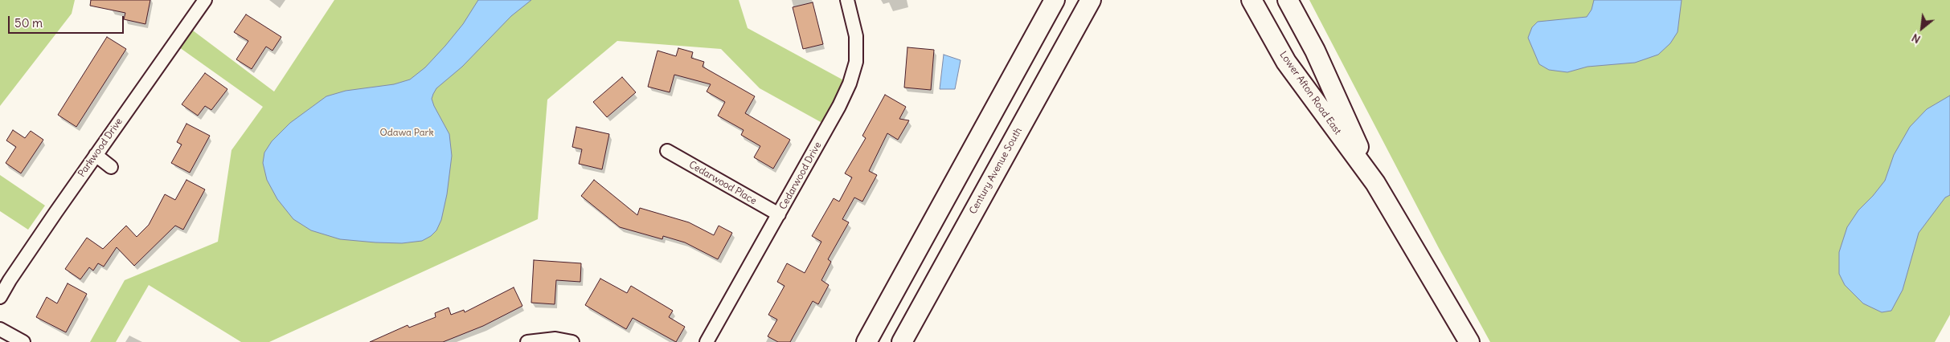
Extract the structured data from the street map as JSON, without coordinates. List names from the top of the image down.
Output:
{
  "streets": {
    "main road": ["Lower Afton Road East", "Century Avenue South"],
    "street": ["Parkwood Drive", "Cedarwood Drive", "Cedarwood Place"]
  },
  "crossings": [
    ["Cedarwood Drive", "Cedarwood Place"]
  ],
  "parks": ["Odawa Park"],
  "scale_bar": "50 m",
  "north": "bottom left"
}
